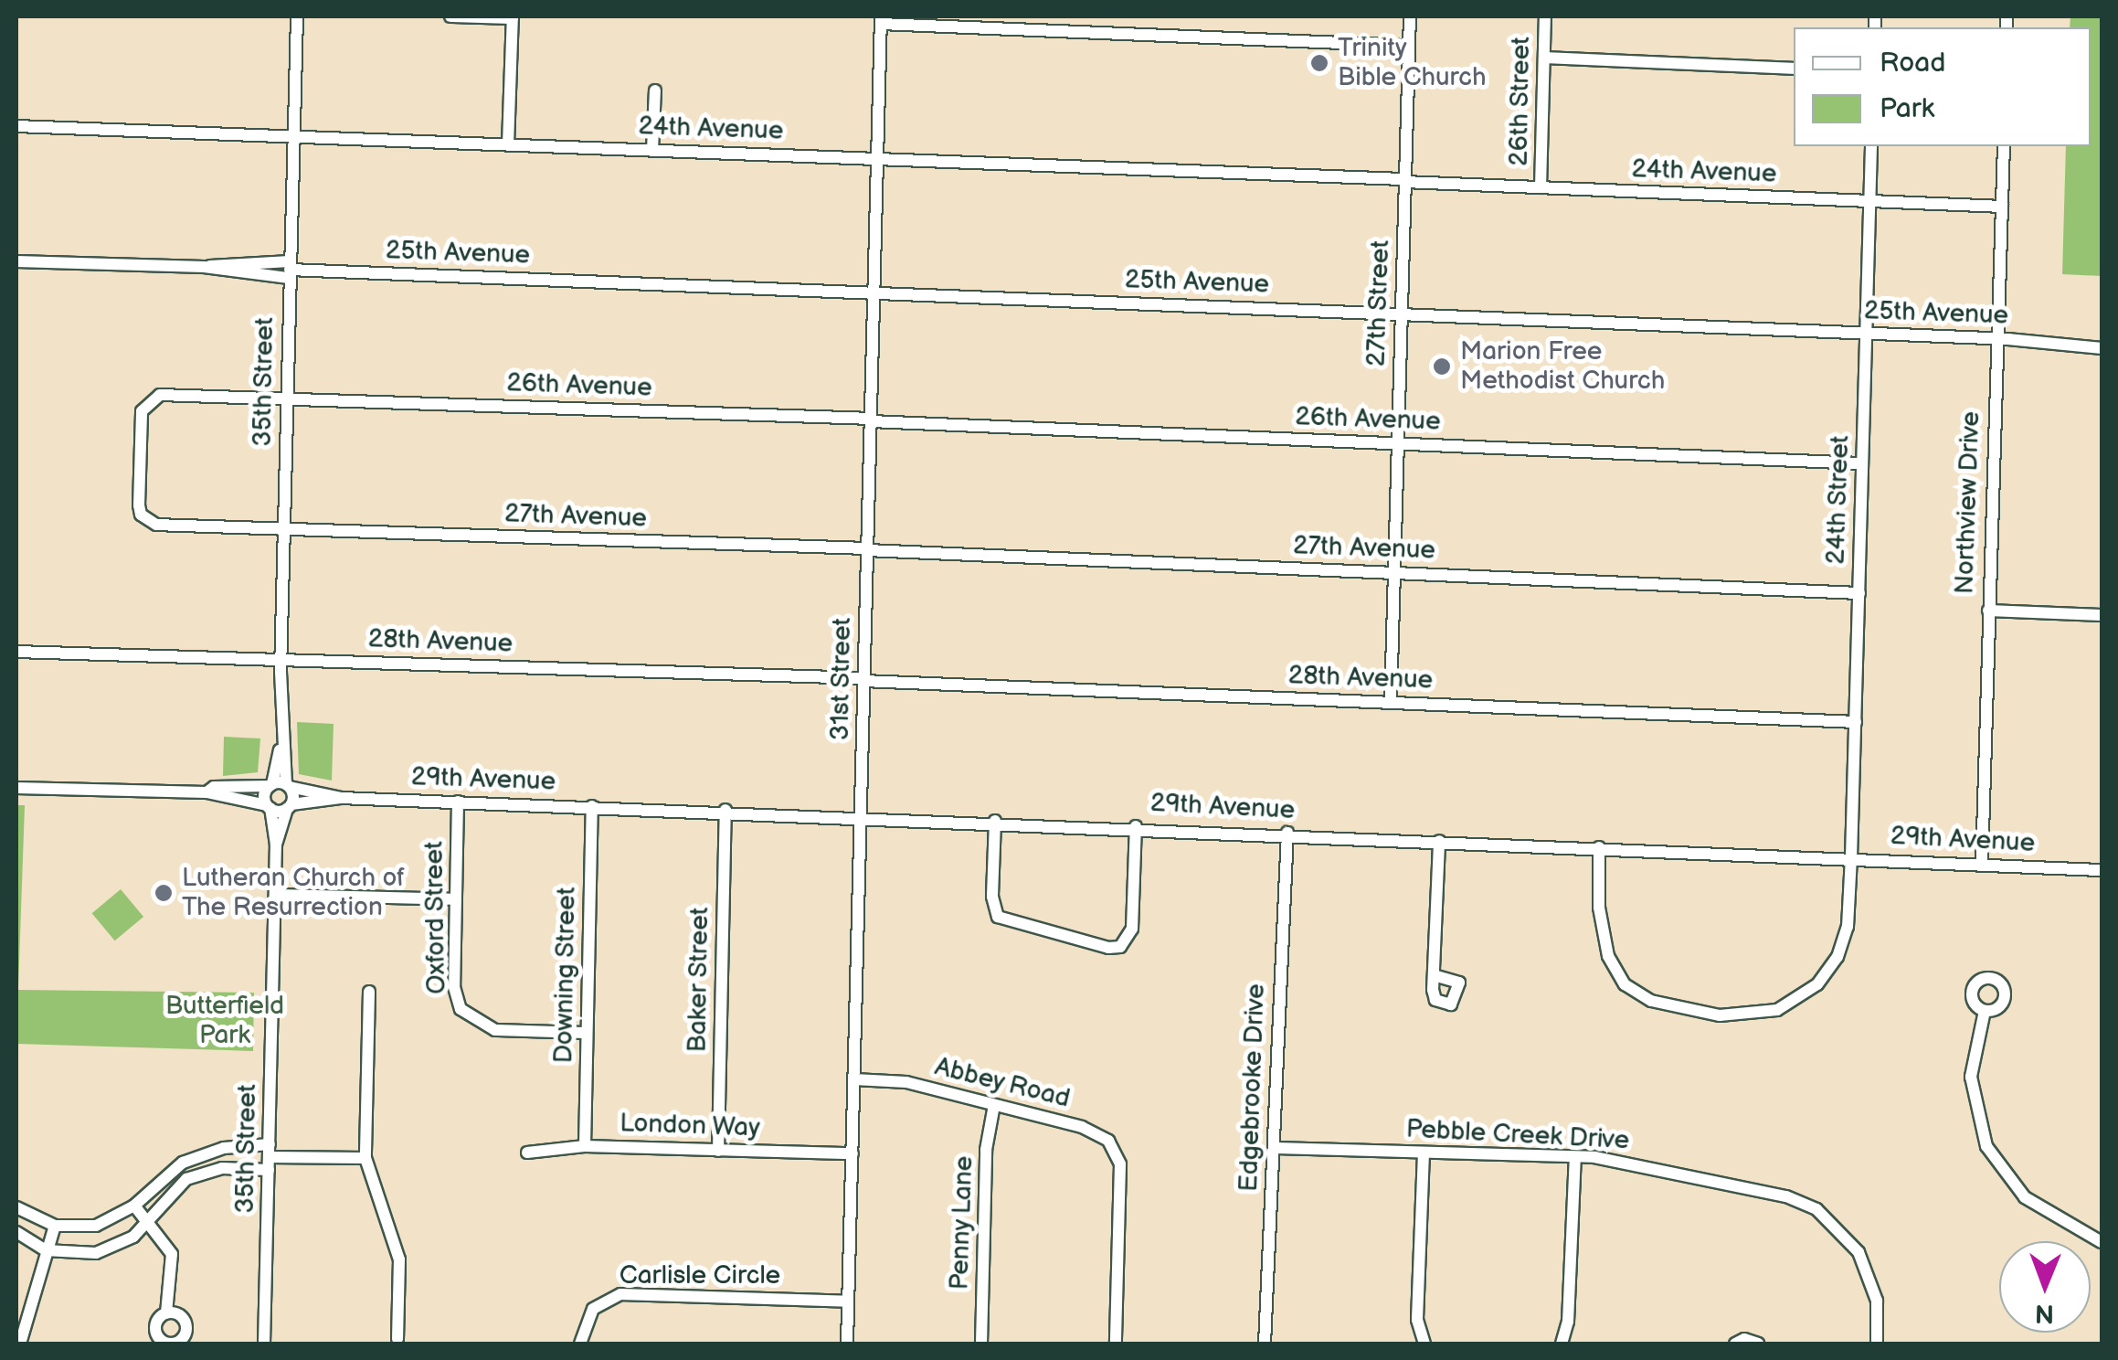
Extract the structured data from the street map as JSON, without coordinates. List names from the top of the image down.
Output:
{
  "streets": {
    "street": [
      "26th Street",
      "24th Avenue",
      "25th Avenue",
      "27th Street",
      "35th Street",
      "26th Avenue",
      "24th Street",
      "Northview Drive",
      "27th Avenue",
      "28th Avenue",
      "31st Street",
      "29th Avenue",
      "Oxford Street",
      "Downing Street",
      "Baker Street",
      "Abbey Road",
      "Edgebrooke Drive",
      "London Way",
      "Pebble Creek Drive",
      "Penny Lane",
      "Carlisle Circle"
    ]
  },
  "crossings": [
    ["26th Street", "24th Avenue"],
    ["24th Avenue", "27th Street"],
    ["24th Avenue", "35th Street"],
    ["24th Avenue", "24th Street"],
    ["24th Avenue", "Northview Drive"],
    ["24th Avenue", "31st Street"],
    ["25th Avenue", "27th Street"],
    ["25th Avenue", "35th Street"],
    ["25th Avenue", "24th Street"],
    ["25th Avenue", "Northview Drive"],
    ["25th Avenue", "31st Street"],
    ["27th Street", "26th Avenue"],
    ["27th Street", "27th Avenue"],
    ["27th Street", "28th Avenue"],
    ["35th Street", "26th Avenue"],
    ["35th Street", "27th Avenue"],
    ["35th Street", "28th Avenue"],
    ["35th Street", "29th Avenue"],
    ["26th Avenue", "24th Street"],
    ["26th Avenue", "27th Avenue"],
    ["26th Avenue", "31st Street"],
    ["24th Street", "27th Avenue"],
    ["24th Street", "28th Avenue"],
    ["24th Street", "29th Avenue"],
    ["Northview Drive", "29th Avenue"],
    ["27th Avenue", "31st Street"],
    ["28th Avenue", "31st Street"],
    ["31st Street", "29th Avenue"],
    ["31st Street", "Abbey Road"],
    ["31st Street", "London Way"],
    ["31st Street", "Carlisle Circle"],
    ["29th Avenue", "Oxford Street"],
    ["29th Avenue", "Downing Street"],
    ["29th Avenue", "Baker Street"],
    ["29th Avenue", "Edgebrooke Drive"],
    ["Oxford Street", "Downing Street"],
    ["Downing Street", "London Way"],
    ["Baker Street", "London Way"],
    ["Abbey Road", "Penny Lane"],
    ["Edgebrooke Drive", "Pebble Creek Drive"]
  ],
  "parks": ["Butterfield Park"],
  "places": ["Trinity Bible Church", "Marion Free Methodist Church", "Lutheran Church of The Resurrection"],
  "legend": ["Road", "Park"],
  "north": "bottom"
}
